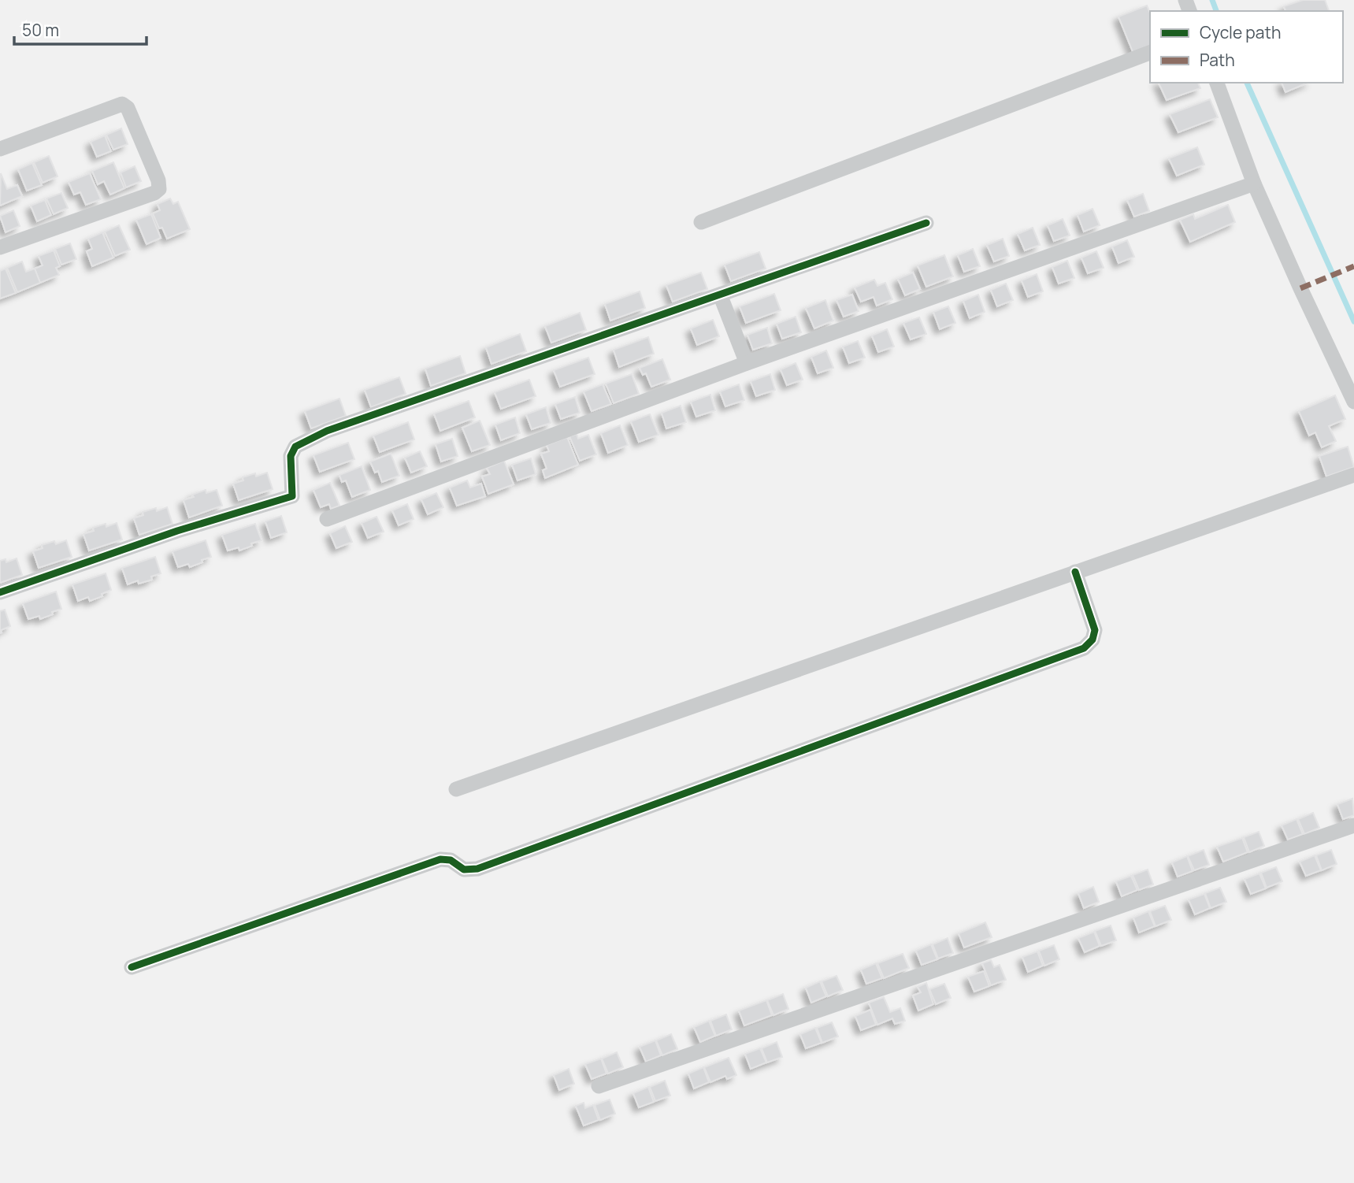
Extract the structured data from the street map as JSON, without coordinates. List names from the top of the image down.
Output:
{
  "legend": ["Cycle path", "Path"],
  "scale_bar": "50 m"
}
